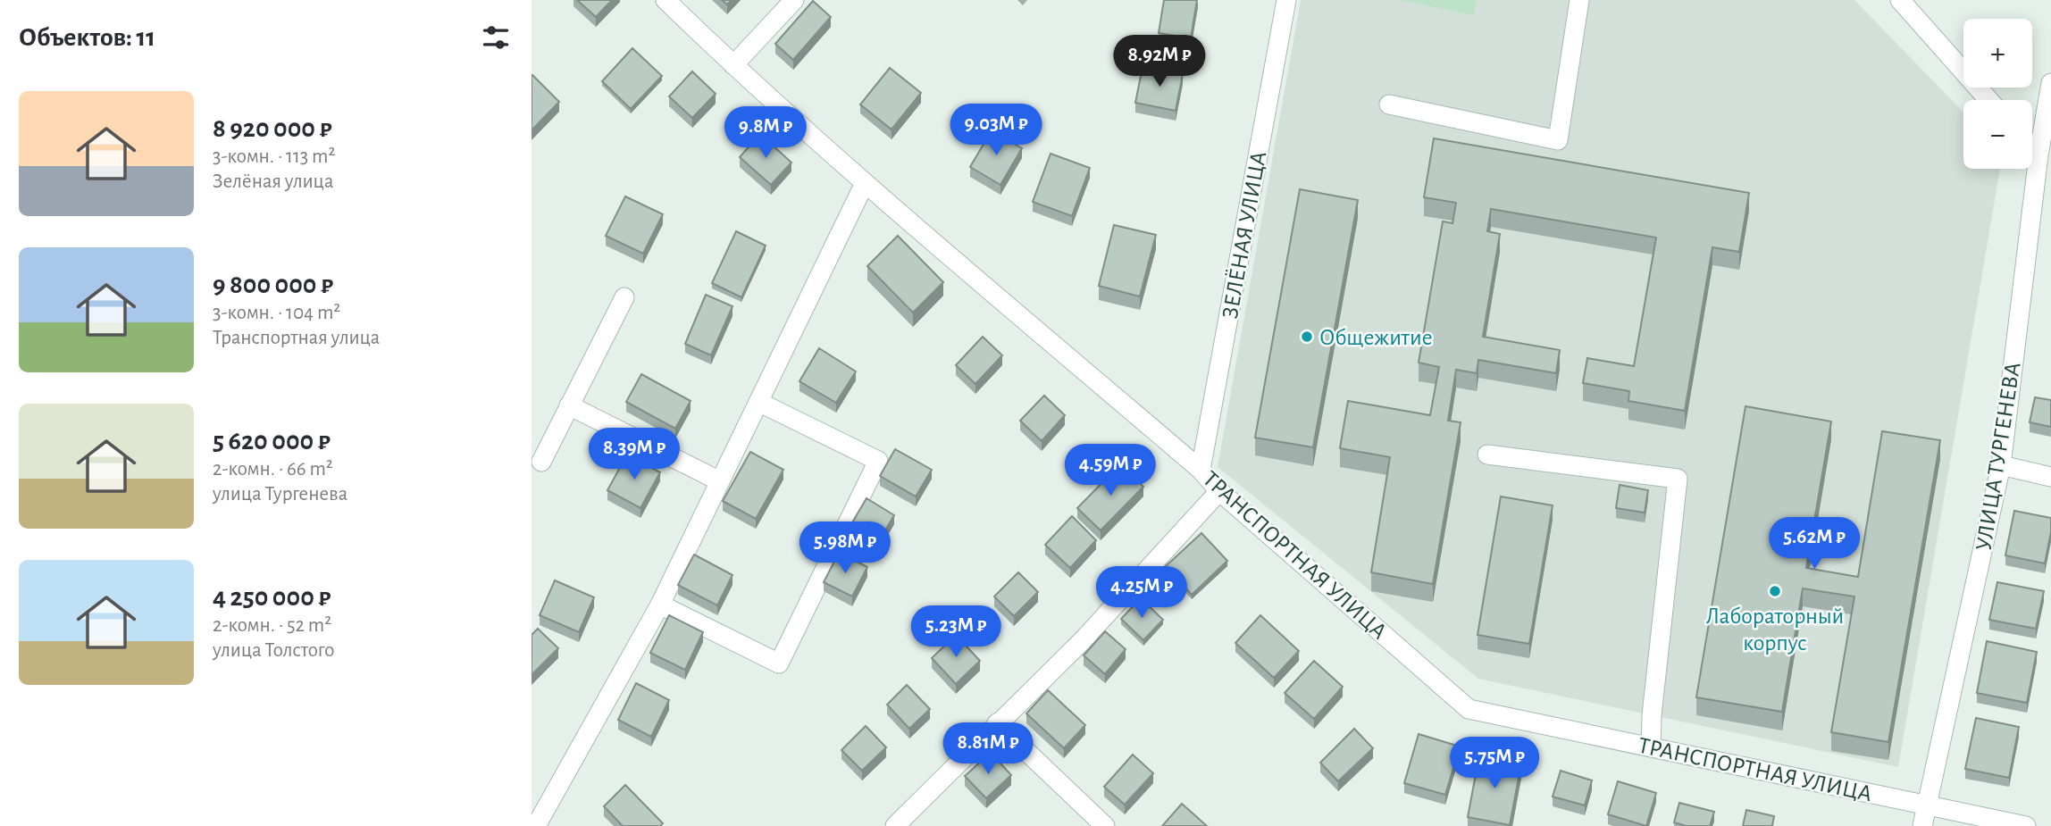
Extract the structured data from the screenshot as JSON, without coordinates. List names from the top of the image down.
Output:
{
  "streets": {
    "street": ["ЗЕЛЁНАЯ УЛИЦА", "УЛИЦА ТУРГЕНЕВА", "ТРАНСПОРТНАЯ УЛИЦА"]
  },
  "crossings": [
    ["ЗЕЛЁНАЯ УЛИЦА", "ТРАНСПОРТНАЯ УЛИЦА"],
    ["УЛИЦА ТУРГЕНЕВА", "ТРАНСПОРТНАЯ УЛИЦА"]
  ],
  "places": ["Общежитие", "Лабораторный корпус"],
  "page": {
    "heading": "Объектов: 11",
    "map_buttons": ["+", "−"],
    "price": [
      "8.92M ₽",
      "9.03M ₽",
      "9.8M ₽",
      "8.39M ₽",
      "4.59M ₽",
      "5.62M ₽",
      "5.98M ₽",
      "4.25M ₽",
      "5.23M ₽",
      "8.81M ₽",
      "5.75M ₽"
    ],
    "list": [
      {
        "name": "8 920 000 ₽",
        "note": "3-комн. · 113 m² · Зелёная улица"
      },
      {
        "name": "9 800 000 ₽",
        "note": "3-комн. · 104 m² · Транспортная улица"
      },
      {
        "name": "5 620 000 ₽",
        "note": "2-комн. · 66 m² · улица Тургенева"
      },
      {
        "name": "4 250 000 ₽",
        "note": "2-комн. · 52 m² · улица Толстого"
      }
    ]
  }
}
